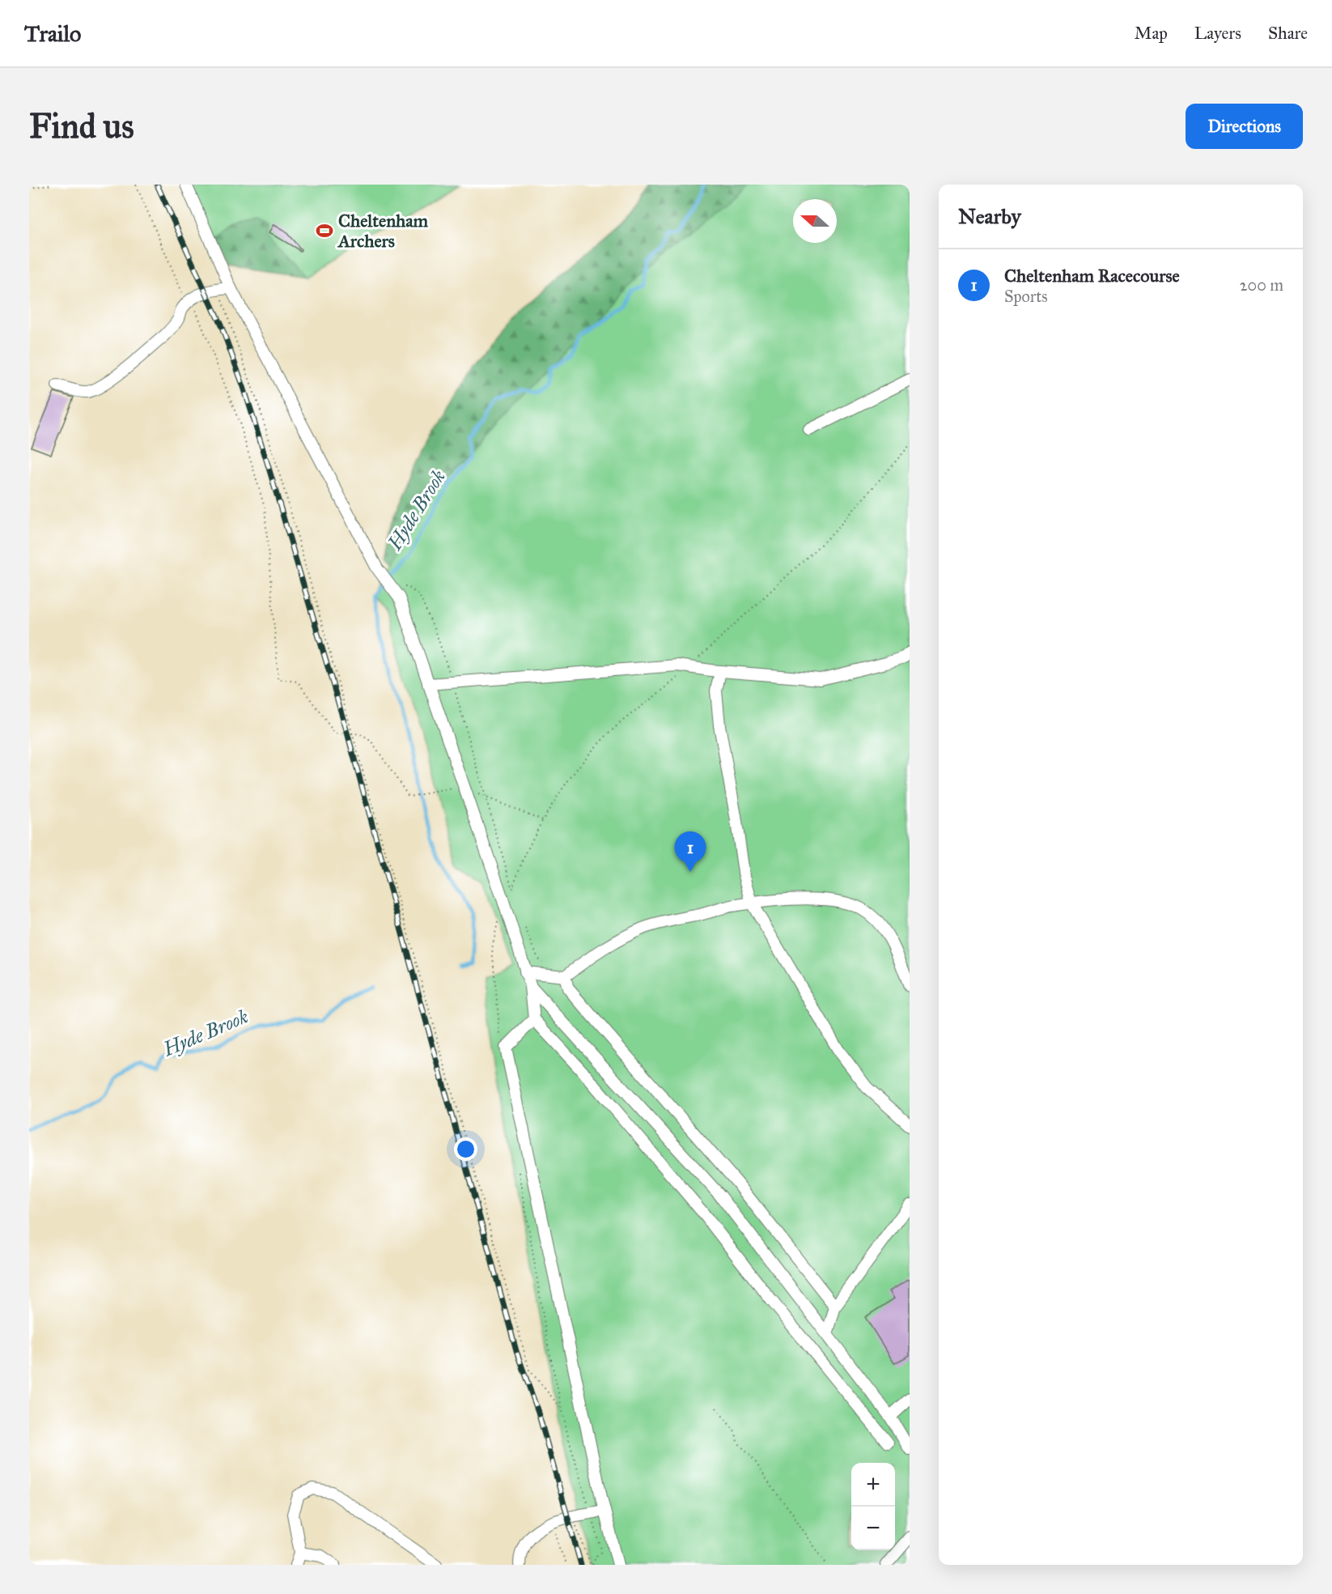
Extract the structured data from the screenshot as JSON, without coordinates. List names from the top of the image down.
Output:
{
  "water": ["Hyde Brook"],
  "places": {
    "sports": ["Cheltenham Archers"]
  },
  "north": "left",
  "page": {
    "header": "Trailo",
    "nav": ["Map", "Layers", "Share"],
    "buttons": "Directions",
    "title": "Find us",
    "heading": "Nearby",
    "list": [
      {
        "mark": "1",
        "name": "Cheltenham Racecourse",
        "note": "Sports",
        "value": "200 m"
      }
    ],
    "pins": "1",
    "map_buttons": ["+", "−"]
  }
}
